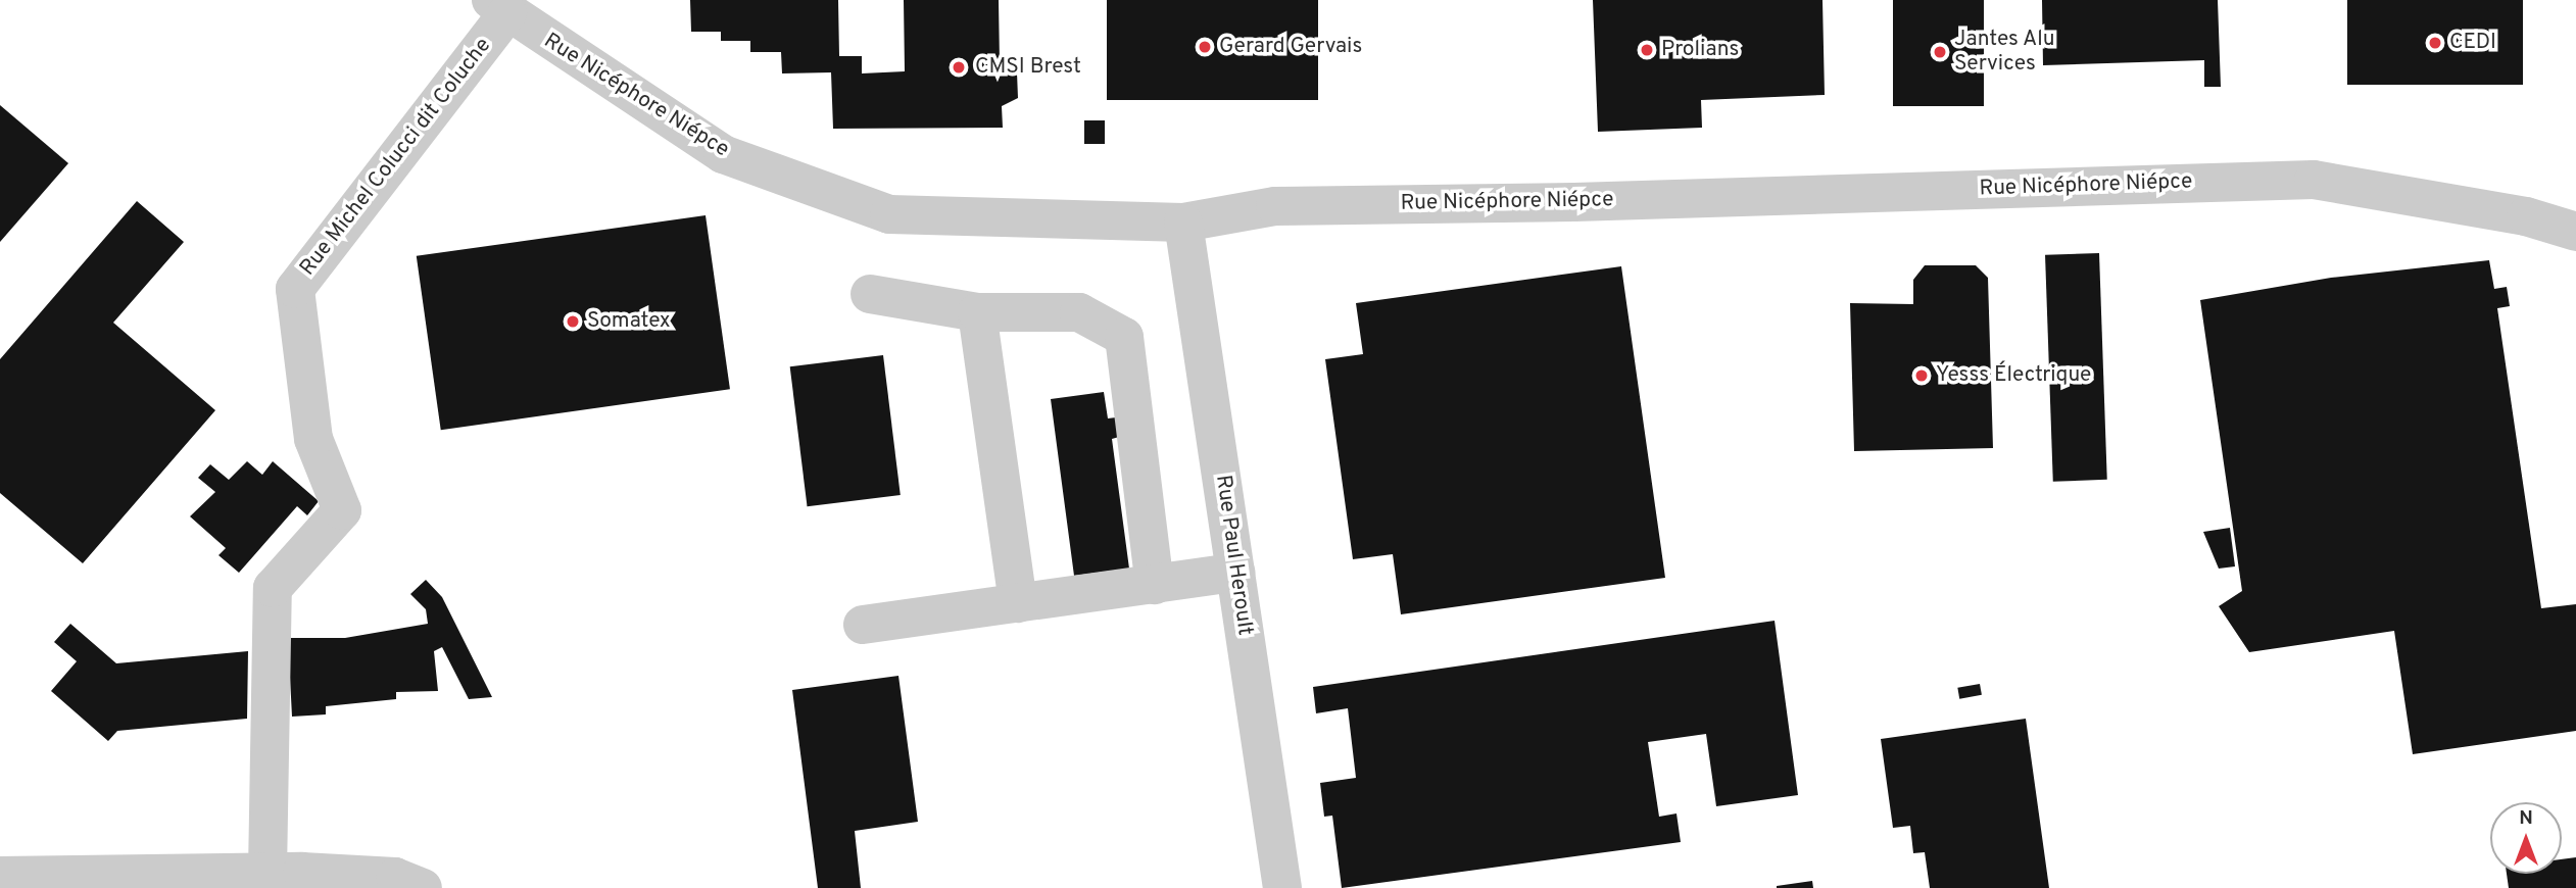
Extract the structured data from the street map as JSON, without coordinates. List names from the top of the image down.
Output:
{
  "streets": {
    "street": ["Rue Nicéphore Niépce", "Rue Michel Colucci dit Coluche", "Rue Paul Heroult"]
  },
  "crossings": [
    ["Rue Nicéphore Niépce", "Rue Michel Colucci dit Coluche"],
    ["Rue Nicéphore Niépce", "Rue Paul Heroult"]
  ],
  "places": [
    "CEDI",
    "Gerard Gervais",
    "Prolians",
    "Jantes Alu Services",
    "CMSI Brest",
    "Somatex",
    "Yesss Électrique"
  ],
  "north": "top"
}
